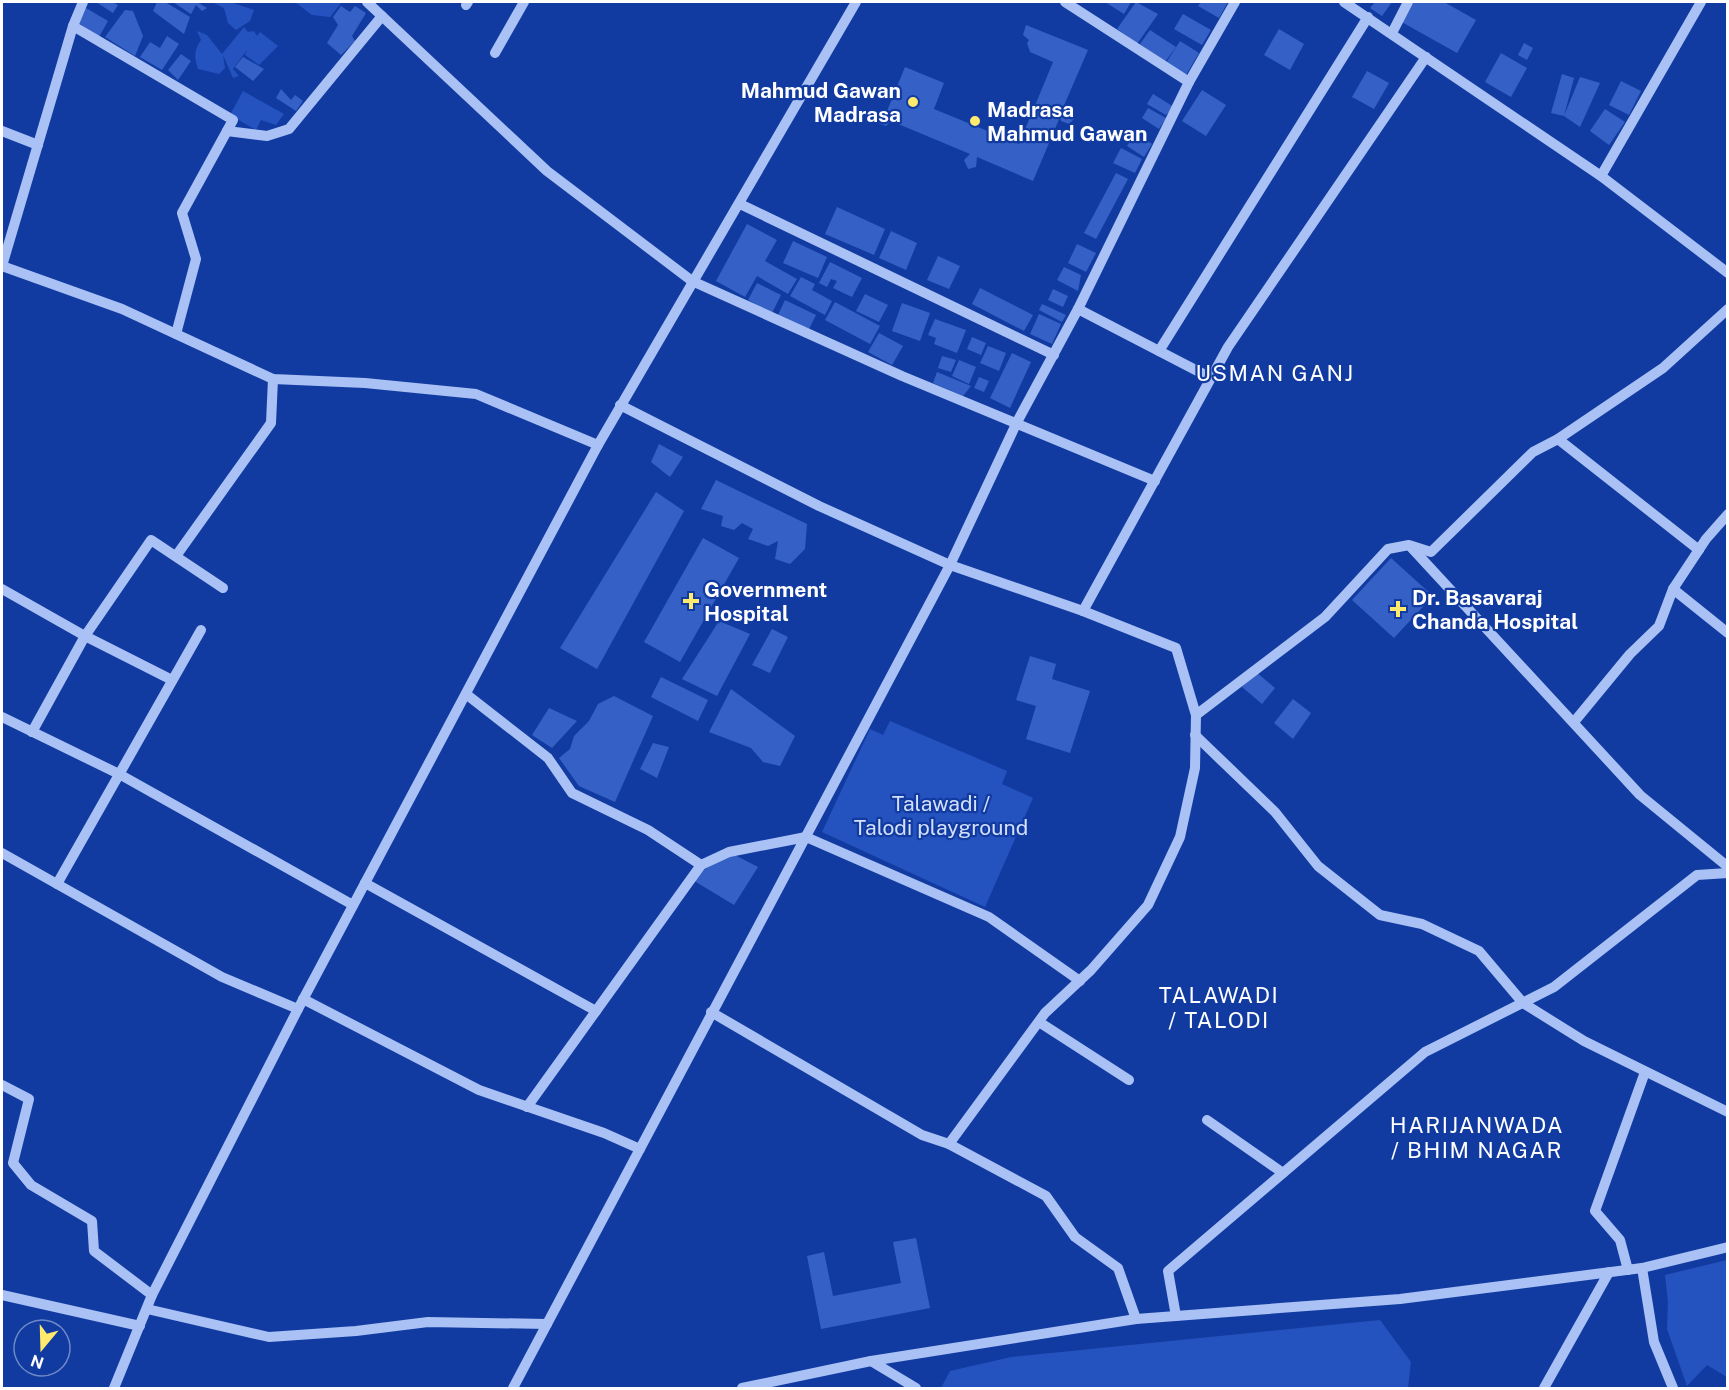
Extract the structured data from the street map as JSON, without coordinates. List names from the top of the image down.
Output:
{
  "districts": ["USMAN GANJ", "TALAWADI / TALODI", "HARIJANWADA / BHIM NAGAR"],
  "parks": ["Talawadi / Talodi playground"],
  "places": {
    "other": ["Mahmud Gawan Madrasa", "Madrasa Mahmud Gawan"],
    "health": ["Government Hospital", "Dr. Basavaraj Chanda Hospital"]
  },
  "north": "bottom"
}
